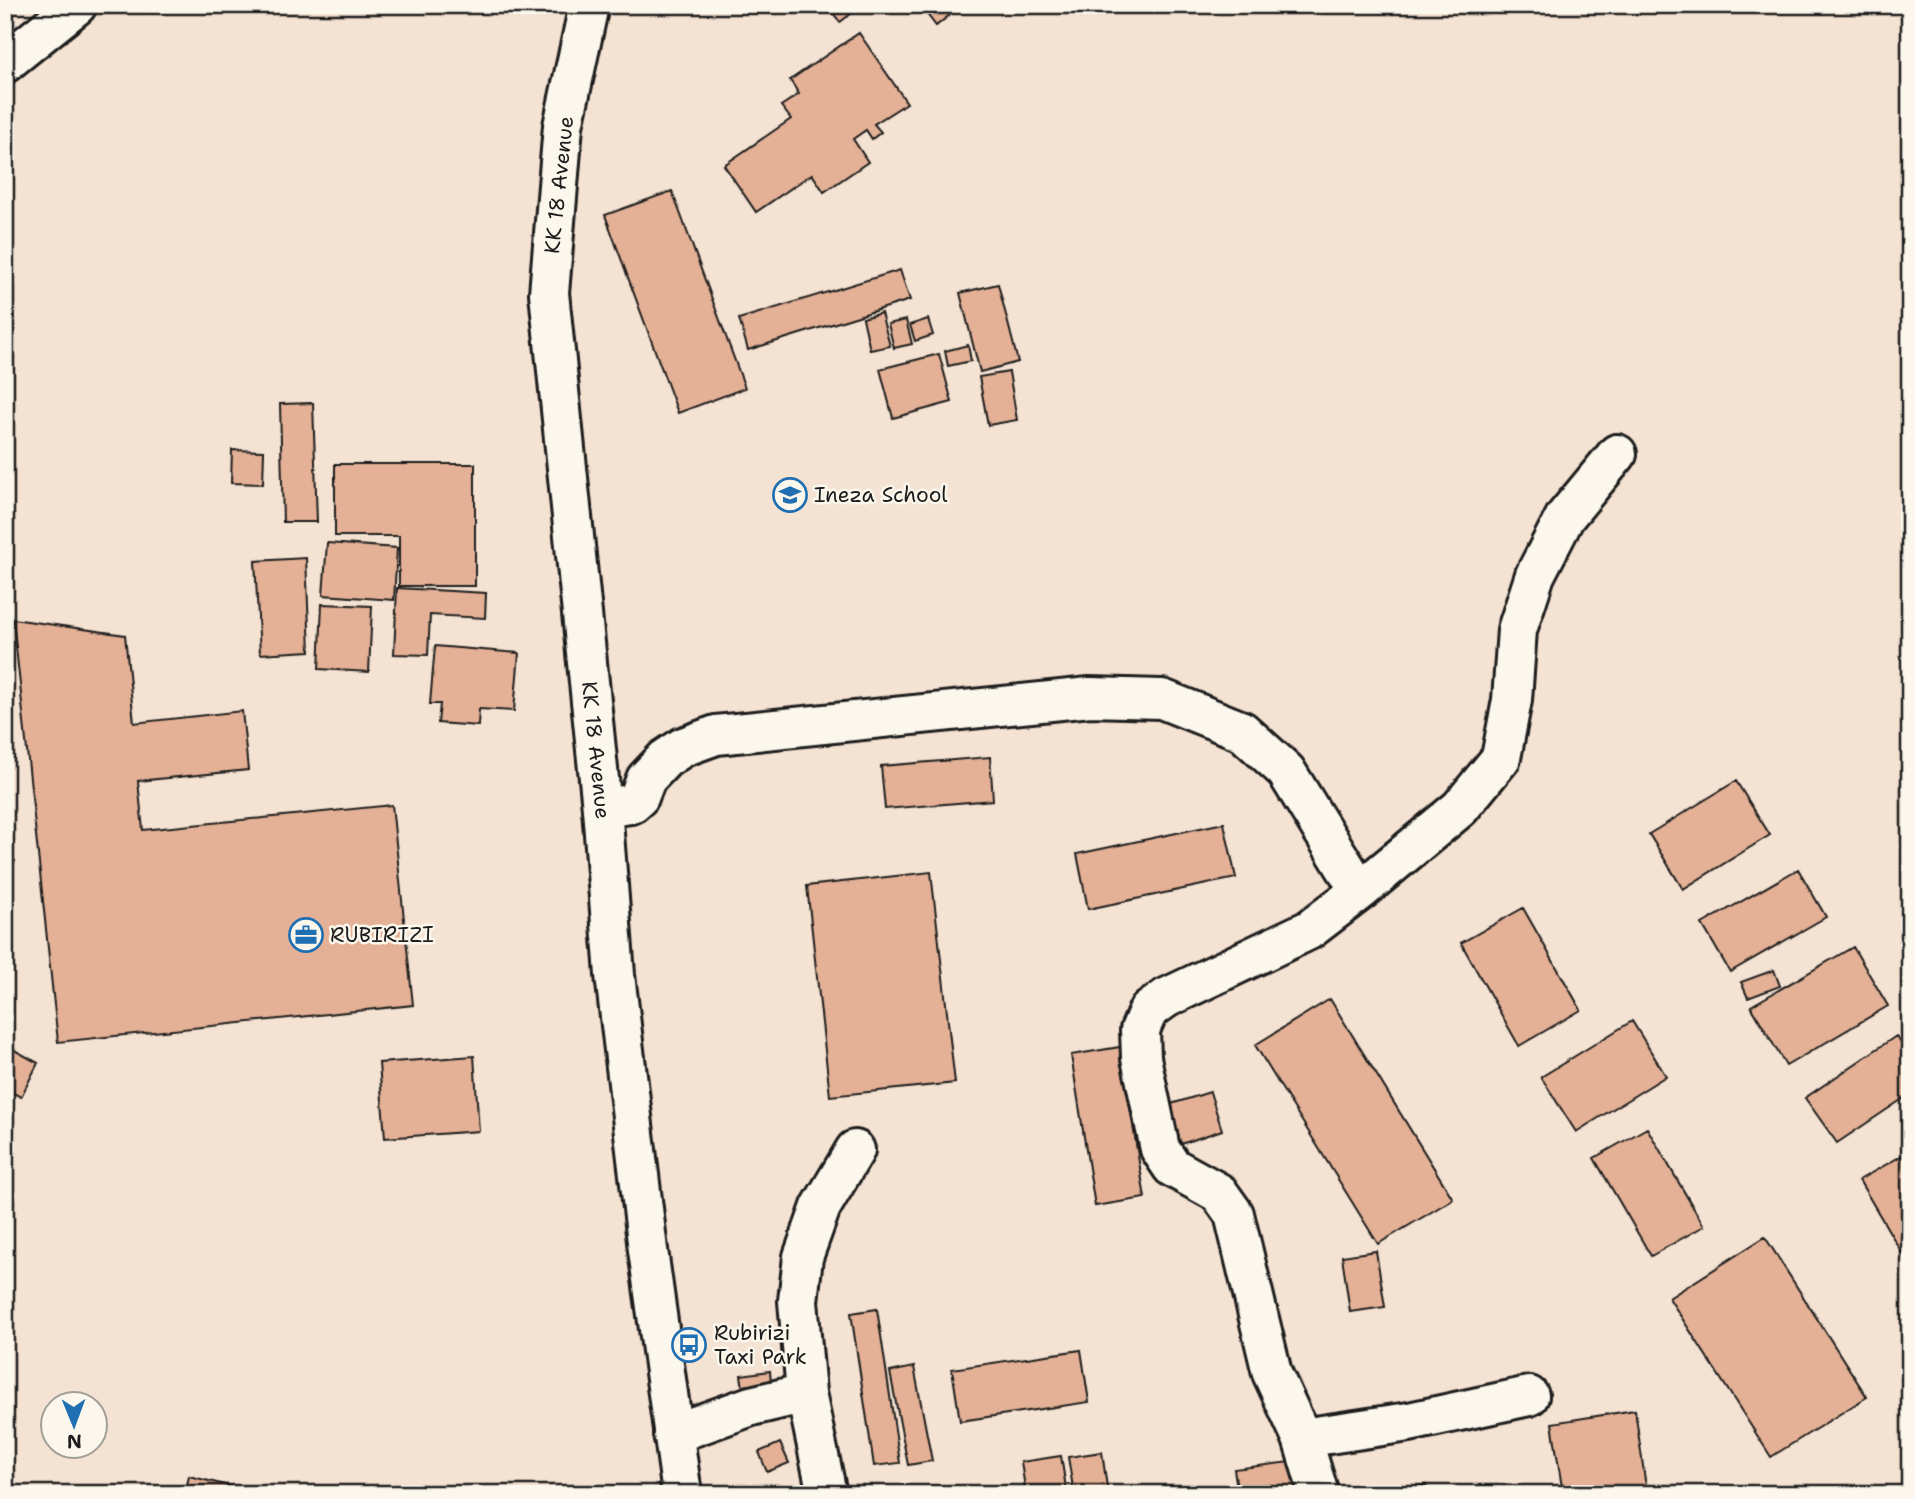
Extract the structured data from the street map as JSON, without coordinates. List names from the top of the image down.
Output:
{
  "streets": {
    "main road": ["KK 18 Avenue"]
  },
  "places": {
    "school or university": ["Ineza School"],
    "office": ["RUBIRIZI"],
    "bus stop": ["Rubirizi Taxi Park"]
  },
  "north": "bottom"
}
